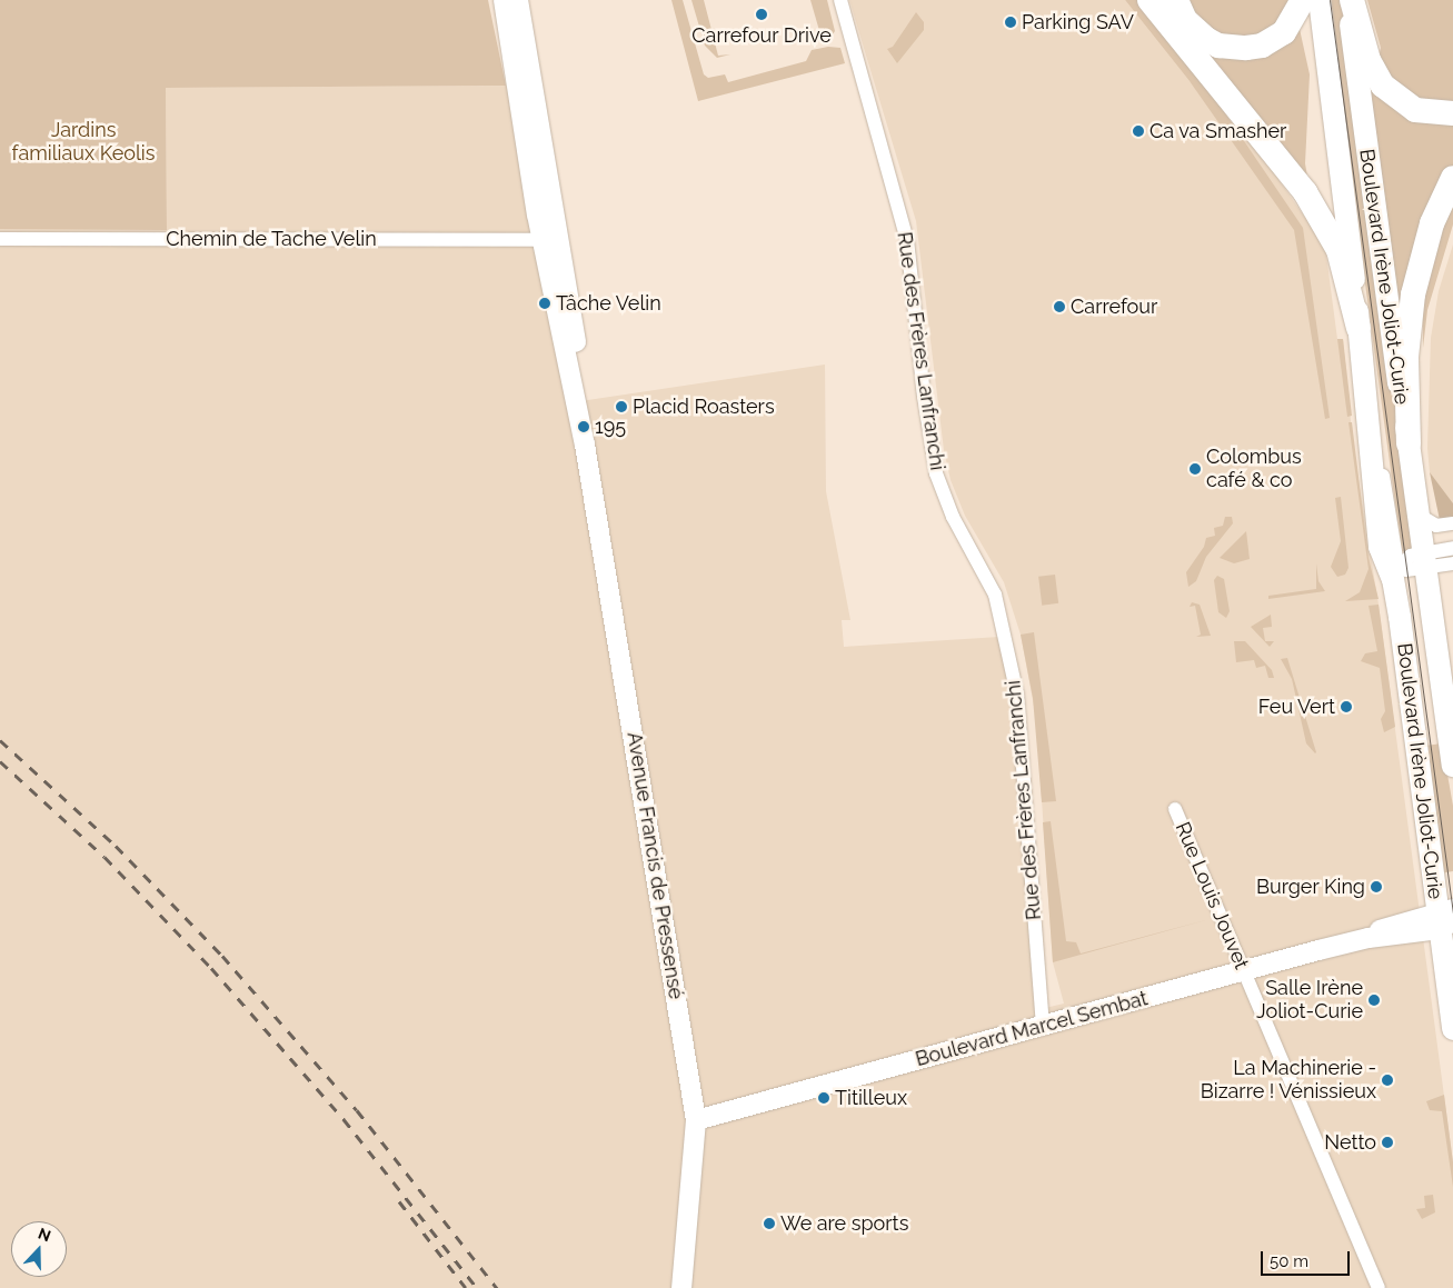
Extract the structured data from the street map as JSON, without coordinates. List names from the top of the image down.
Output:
{
  "streets": {
    "main road": ["Boulevard Irène Joliot-Curie"],
    "street": [
      "Chemin de Tache Velin",
      "Rue des Frères Lanfranchi",
      "Avenue Francis de Pressensé",
      "Rue Louis Jouvet",
      "Boulevard Marcel Sembat"
    ]
  },
  "crossings": [
    ["Chemin de Tache Velin", "Avenue Francis de Pressensé"],
    ["Boulevard Irène Joliot-Curie", "Boulevard Marcel Sembat"],
    ["Rue des Frères Lanfranchi", "Boulevard Marcel Sembat"],
    ["Avenue Francis de Pressensé", "Boulevard Marcel Sembat"],
    ["Rue Louis Jouvet", "Boulevard Marcel Sembat"]
  ],
  "parks": ["Jardins familiaux Keolis"],
  "places": [
    "Carrefour Drive",
    "Parking SAV",
    "Ca va Smasher",
    "Tâche Velin",
    "Carrefour",
    "Placid Roasters",
    "195",
    "Colombus café & co",
    "Feu Vert",
    "Burger King",
    "Salle Irène Joliot-Curie",
    "La Machinerie - Bizarre ! Vénissieux",
    "Titilleux",
    "Netto",
    "We are sports"
  ],
  "scale_bar": "50 m",
  "north": "top"
}
